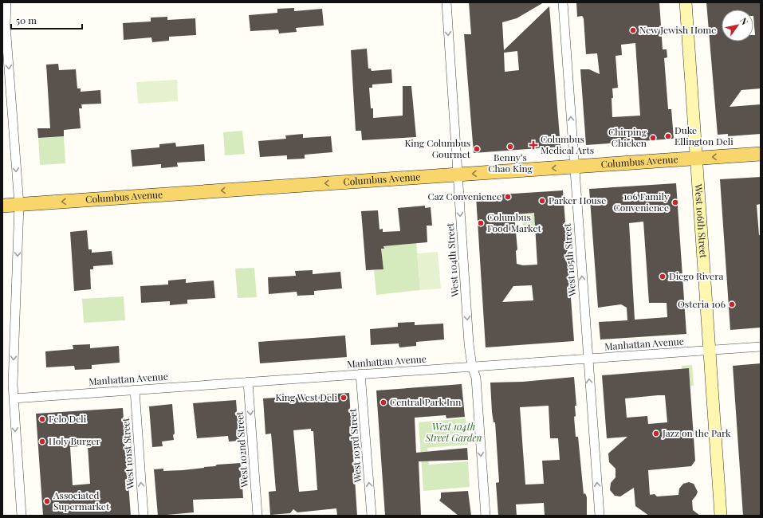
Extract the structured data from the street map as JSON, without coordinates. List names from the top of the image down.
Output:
{
  "streets": {
    "main road": ["Columbus Avenue", "West 106th Street"],
    "street": [
      "West 104th Street",
      "West 105th Street",
      "Manhattan Avenue",
      "West 103rd Street",
      "West 102nd Street",
      "West 101st Street"
    ]
  },
  "crossings": [
    ["Columbus Avenue", "West 106th Street"],
    ["Columbus Avenue", "West 104th Street"],
    ["Columbus Avenue", "West 105th Street"],
    ["West 106th Street", "Manhattan Avenue"],
    ["West 104th Street", "Manhattan Avenue"],
    ["West 105th Street", "Manhattan Avenue"],
    ["Manhattan Avenue", "West 103rd Street"],
    ["Manhattan Avenue", "West 102nd Street"],
    ["Manhattan Avenue", "West 101st Street"]
  ],
  "one_way": [
    "Columbus Avenue",
    "West 104th Street",
    "West 105th Street",
    "West 103rd Street",
    "West 102nd Street",
    "West 101st Street"
  ],
  "parks": ["West 104th Street Garden"],
  "places": {
    "other": [
      "New Jewish Home",
      "Duke Ellington Deli",
      "Chirping Chicken",
      "Benny’s Chao King",
      "King Columbus Gourmet",
      "Caz Convenience",
      "Parker House",
      "106 Family Convenience",
      "Columbus Food Market",
      "Diego Rivera",
      "Osteria 106",
      "King West Deli",
      "Central Park Inn",
      "Felo Deli",
      "Jazz on the Park",
      "Holy Burger",
      "Associated Supermarket"
    ],
    "health": ["Columbus Medical Arts"]
  },
  "scale_bar": "50 m",
  "north": "top right"
}
